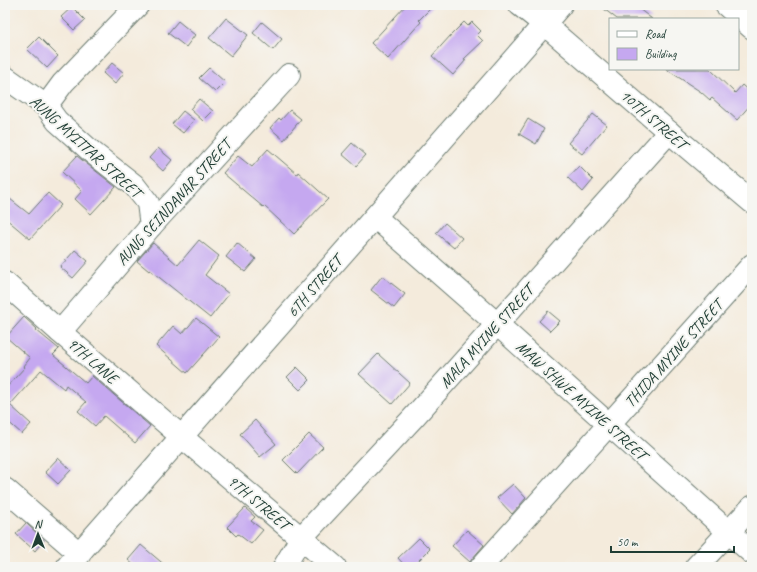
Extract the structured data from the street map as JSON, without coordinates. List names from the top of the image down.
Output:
{
  "streets": {
    "street": [
      "10TH STREET",
      "AUNG MYITTAR STREET",
      "AUNG SEINDANAR STREET",
      "6TH STREET",
      "MALA MYINE STREET",
      "THIDA MYINE STREET",
      "9TH LANE",
      "MAW SHWE MYINE STREET",
      "9TH STREET"
    ]
  },
  "crossings": [
    ["10TH STREET", "6TH STREET"],
    ["10TH STREET", "MALA MYINE STREET"],
    ["AUNG MYITTAR STREET", "AUNG SEINDANAR STREET"],
    ["AUNG SEINDANAR STREET", "9TH LANE"],
    ["6TH STREET", "9TH LANE"],
    ["6TH STREET", "MAW SHWE MYINE STREET"],
    ["6TH STREET", "9TH STREET"],
    ["MALA MYINE STREET", "MAW SHWE MYINE STREET"],
    ["MALA MYINE STREET", "9TH STREET"],
    ["THIDA MYINE STREET", "MAW SHWE MYINE STREET"],
    ["9TH LANE", "9TH STREET"]
  ],
  "legend": ["Road", "Building"],
  "scale_bar": "50 m",
  "north": "top"
}
